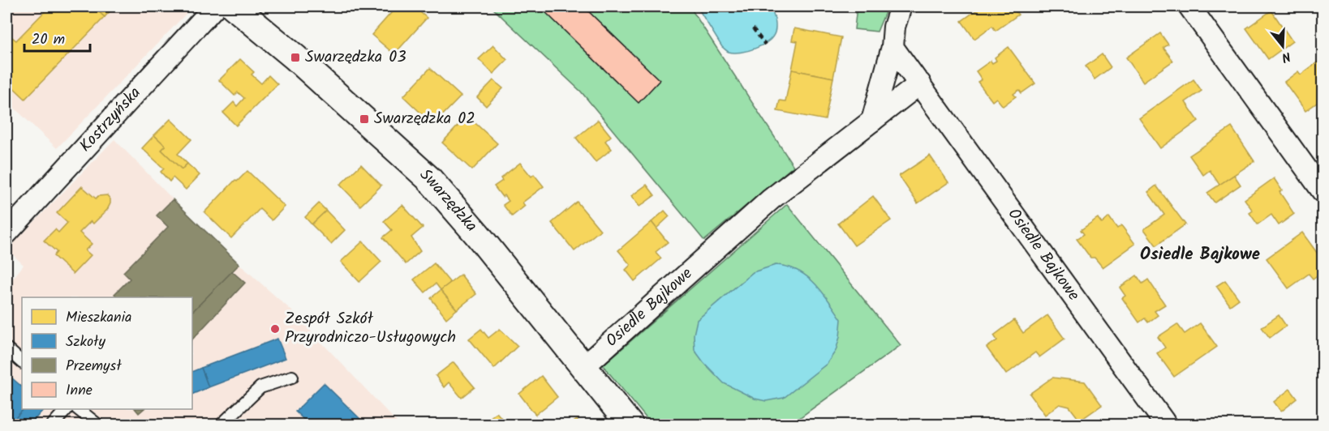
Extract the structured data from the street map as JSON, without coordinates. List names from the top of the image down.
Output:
{
  "streets": {
    "street": ["Kostrzyńska", "Swarzędzka", "Osiedle Bajkowe"]
  },
  "crossings": [
    ["Swarzędzka", "Osiedle Bajkowe"]
  ],
  "districts": ["Osiedle Bajkowe"],
  "places": {
    "transit": ["Swarzędzka 03", "Swarzędzka 02"],
    "other": ["Zespół Szkół Przyrodniczo-Usługowych"]
  },
  "legend": [
    "Mieszkania",
    "Szkoły",
    "Przemysł",
    "Inne"
  ],
  "scale_bar": "20 m",
  "north": "bottom"
}
